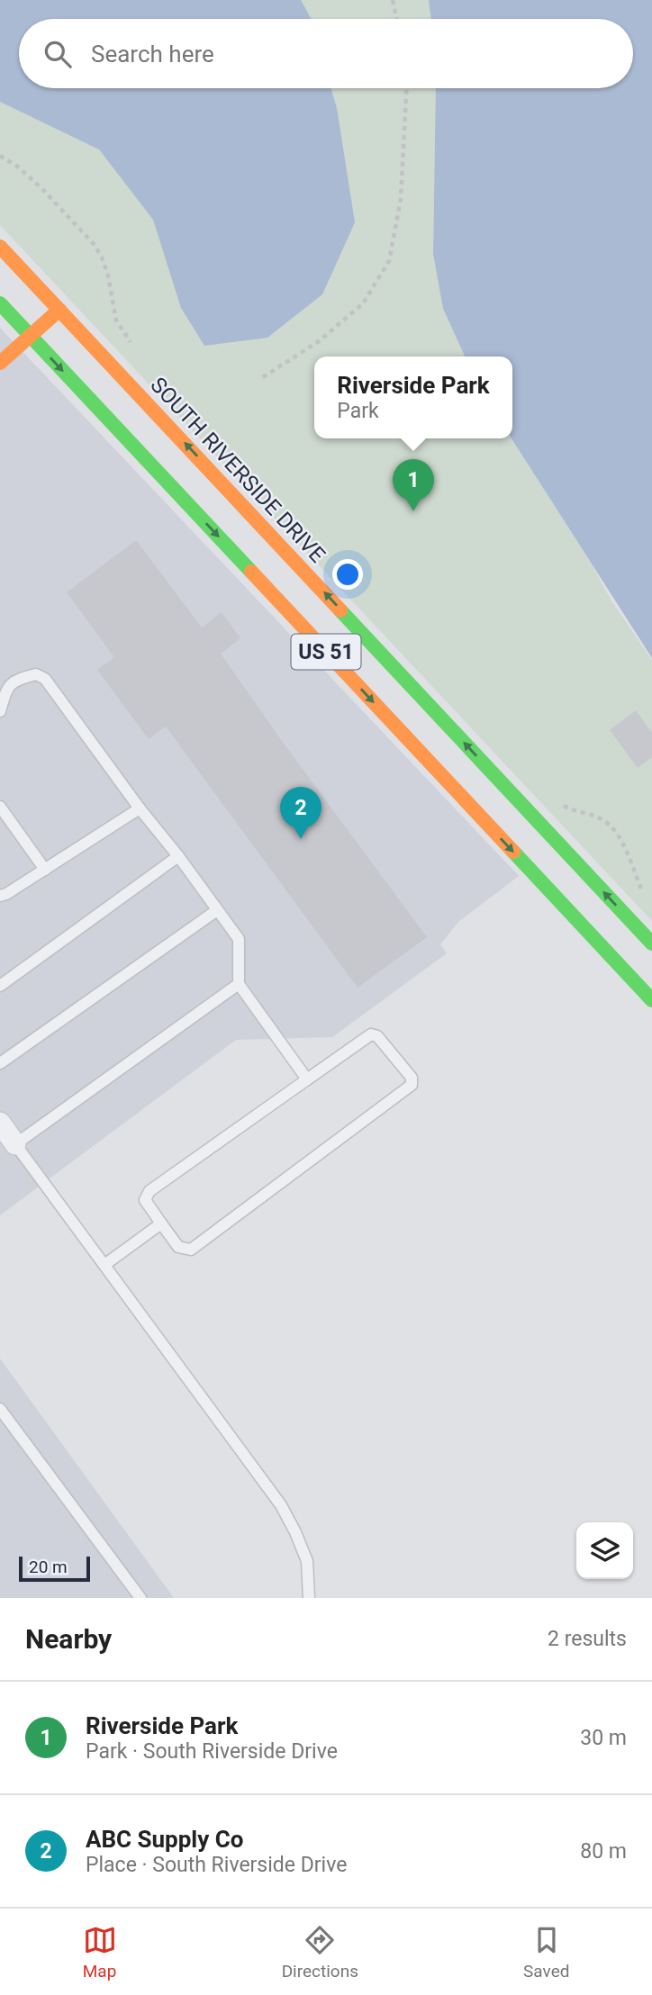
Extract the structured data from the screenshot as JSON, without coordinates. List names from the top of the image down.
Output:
{
  "streets": {
    "main road": ["SOUTH RIVERSIDE DRIVE", "US 51"]
  },
  "scale_bar": "20 m",
  "page": {
    "search": "Search here",
    "popup": ["Riverside Park", "Park"],
    "pins": ["1", "2"],
    "scale": "20 m",
    "heading": ["Nearby", "2 results"],
    "list": [
      {
        "mark": "1",
        "name": "Riverside Park",
        "note": "Park · South Riverside Drive",
        "value": "30 m"
      },
      {
        "mark": "2",
        "name": "ABC Supply Co",
        "note": "Place · South Riverside Drive",
        "value": "80 m"
      }
    ],
    "nav": ["Map", "Directions", "Saved"]
  }
}
